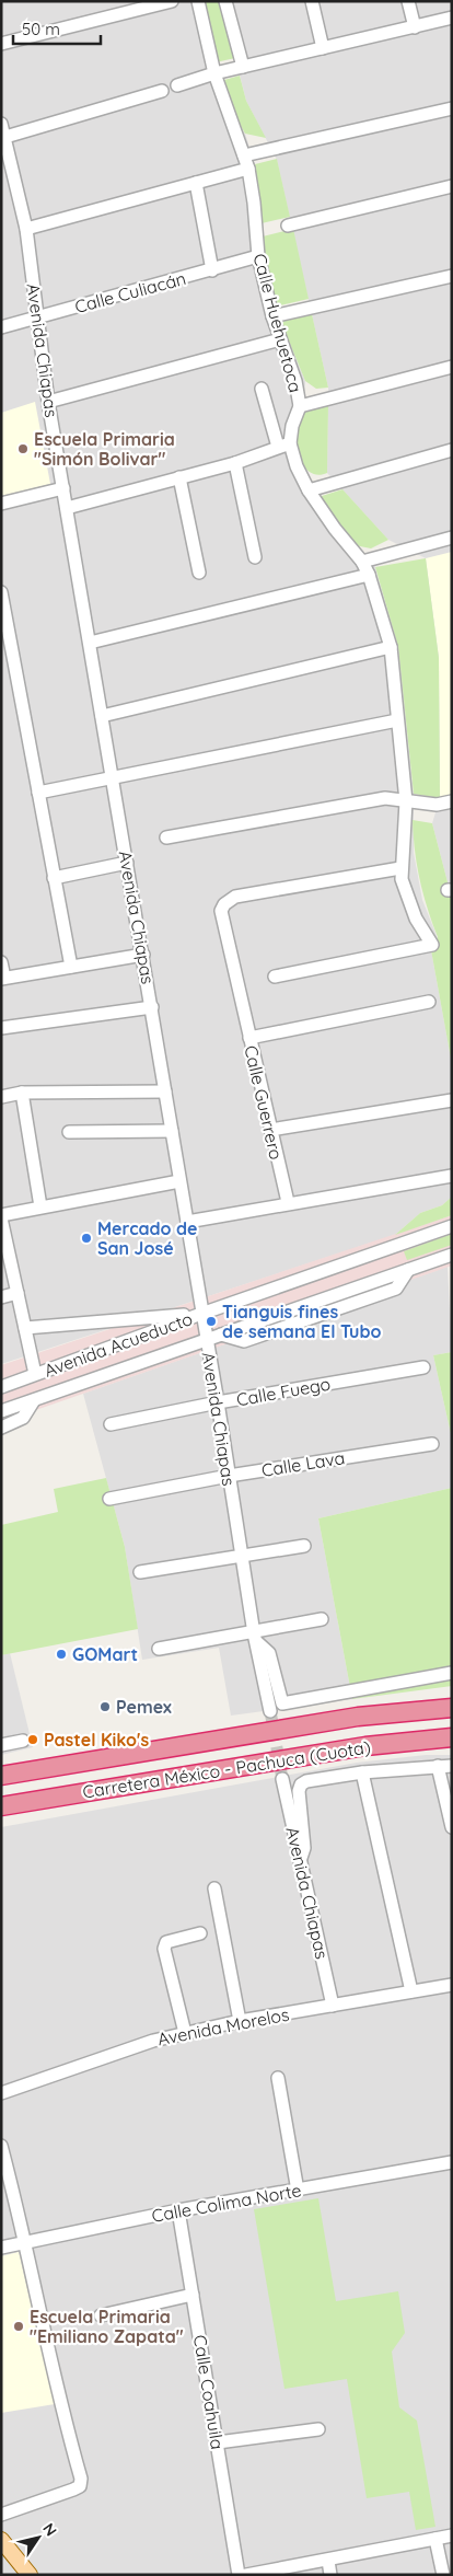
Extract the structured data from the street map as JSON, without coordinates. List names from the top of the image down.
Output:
{
  "streets": {
    "highway": ["Carretera México - Pachuca (Cuota)"],
    "street": [
      "Calle Culiacán",
      "Calle Huehuetoca",
      "Avenida Chiapas",
      "Calle Guerrero",
      "Avenida Acueducto",
      "Calle Fuego",
      "Calle Lava",
      "Avenida Morelos",
      "Calle Colima Norte",
      "Calle Coahuila"
    ]
  },
  "crossings": [
    ["Calle Culiacán", "Calle Huehuetoca"],
    ["Calle Culiacán", "Avenida Chiapas"],
    ["Calle Huehuetoca", "Calle Guerrero"],
    ["Avenida Chiapas", "Avenida Acueducto"],
    ["Avenida Chiapas", "Calle Fuego"],
    ["Avenida Chiapas", "Calle Lava"],
    ["Avenida Chiapas", "Avenida Morelos"],
    ["Calle Colima Norte", "Calle Coahuila"]
  ],
  "places": [
    "Escuela Primaria \"Simón Bolivar\"",
    "Mercado de San José",
    "Tianguis fines de semana El Tubo",
    "GOMart",
    "Pemex",
    "Pastel Kiko's",
    "Escuela Primaria \"Emiliano Zapata\""
  ],
  "scale_bar": "50 m",
  "north": "top right"
}
